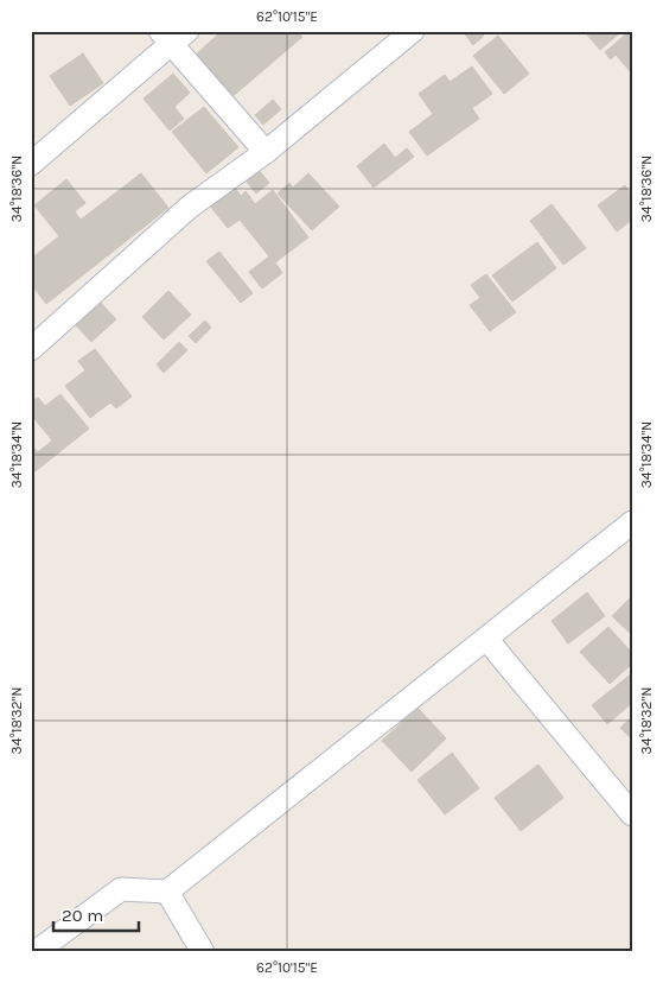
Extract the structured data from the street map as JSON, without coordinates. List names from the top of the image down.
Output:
{
  "scale_bar": "20 m",
  "coordinates": [
    "62°10'15\"E",
    "34°18'36\"N",
    "34°18'34\"N",
    "34°18'32\"N"
  ]
}
